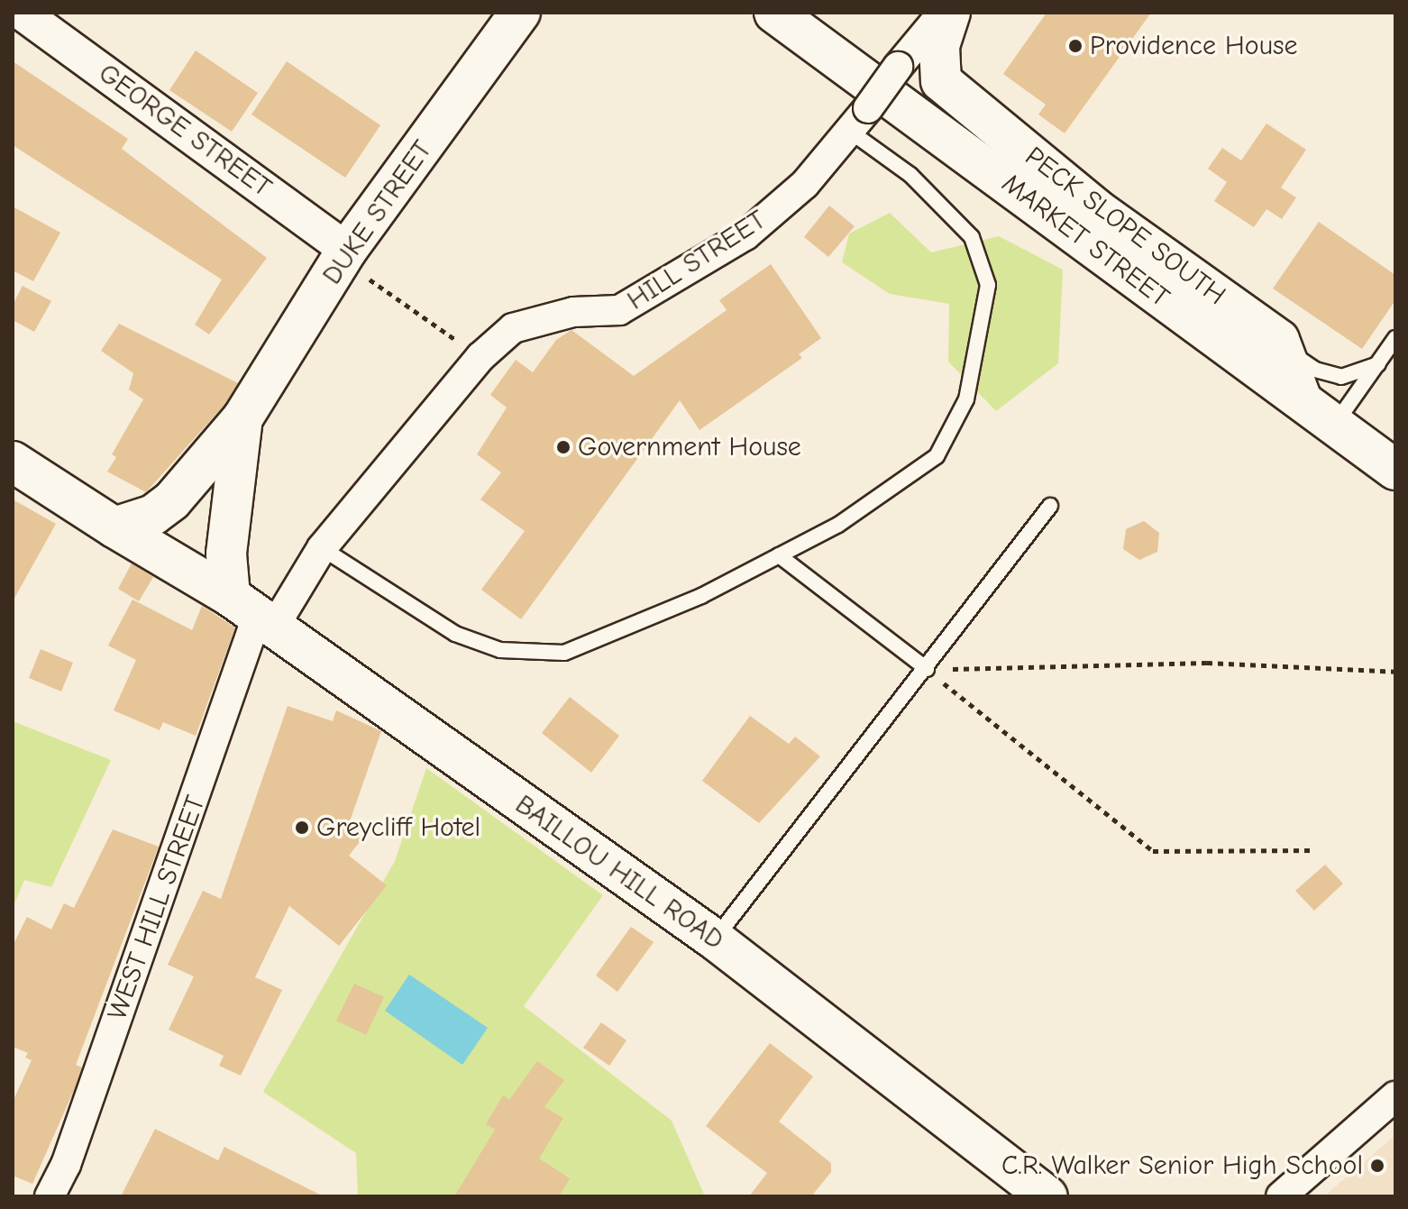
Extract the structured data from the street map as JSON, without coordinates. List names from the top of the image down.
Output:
{
  "streets": {
    "main road": [
      "DUKE STREET",
      "PECK SLOPE SOUTH",
      "MARKET STREET",
      "BAILLOU HILL ROAD"
    ],
    "street": ["GEORGE STREET", "HILL STREET", "WEST HILL STREET"]
  },
  "crossings": [
    ["GEORGE STREET", "DUKE STREET"],
    ["DUKE STREET", "HILL STREET"],
    ["DUKE STREET", "BAILLOU HILL ROAD"],
    ["DUKE STREET", "WEST HILL STREET"],
    ["HILL STREET", "BAILLOU HILL ROAD"],
    ["HILL STREET", "WEST HILL STREET"],
    ["BAILLOU HILL ROAD", "WEST HILL STREET"]
  ],
  "places": [
    "Providence House",
    "Government House",
    "Greycliff Hotel",
    "C.R. Walker Senior High School"
  ]
}
